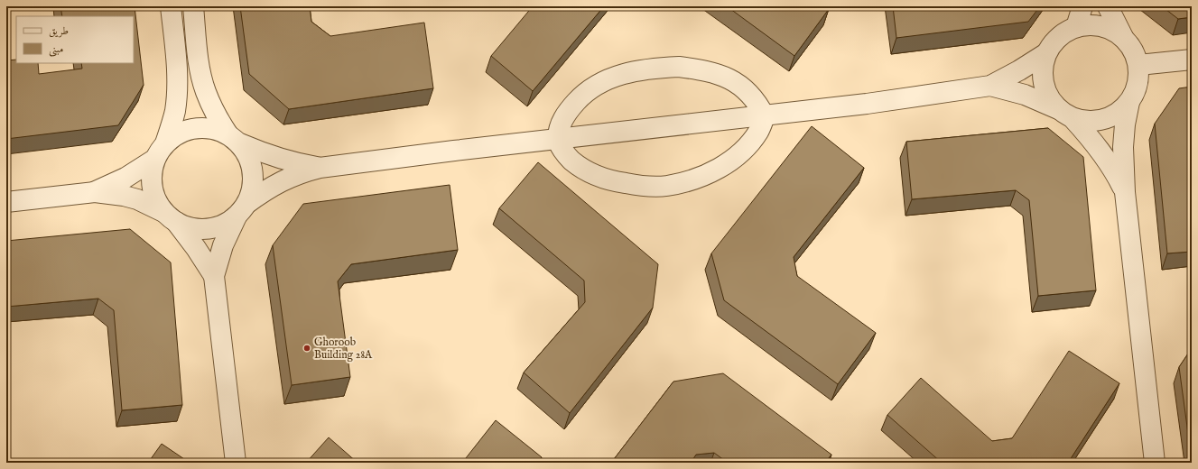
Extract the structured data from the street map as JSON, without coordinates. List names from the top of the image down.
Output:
{
  "places": ["Ghoroob Building 28A"],
  "legend": ["طريق", "مبنى"]
}
